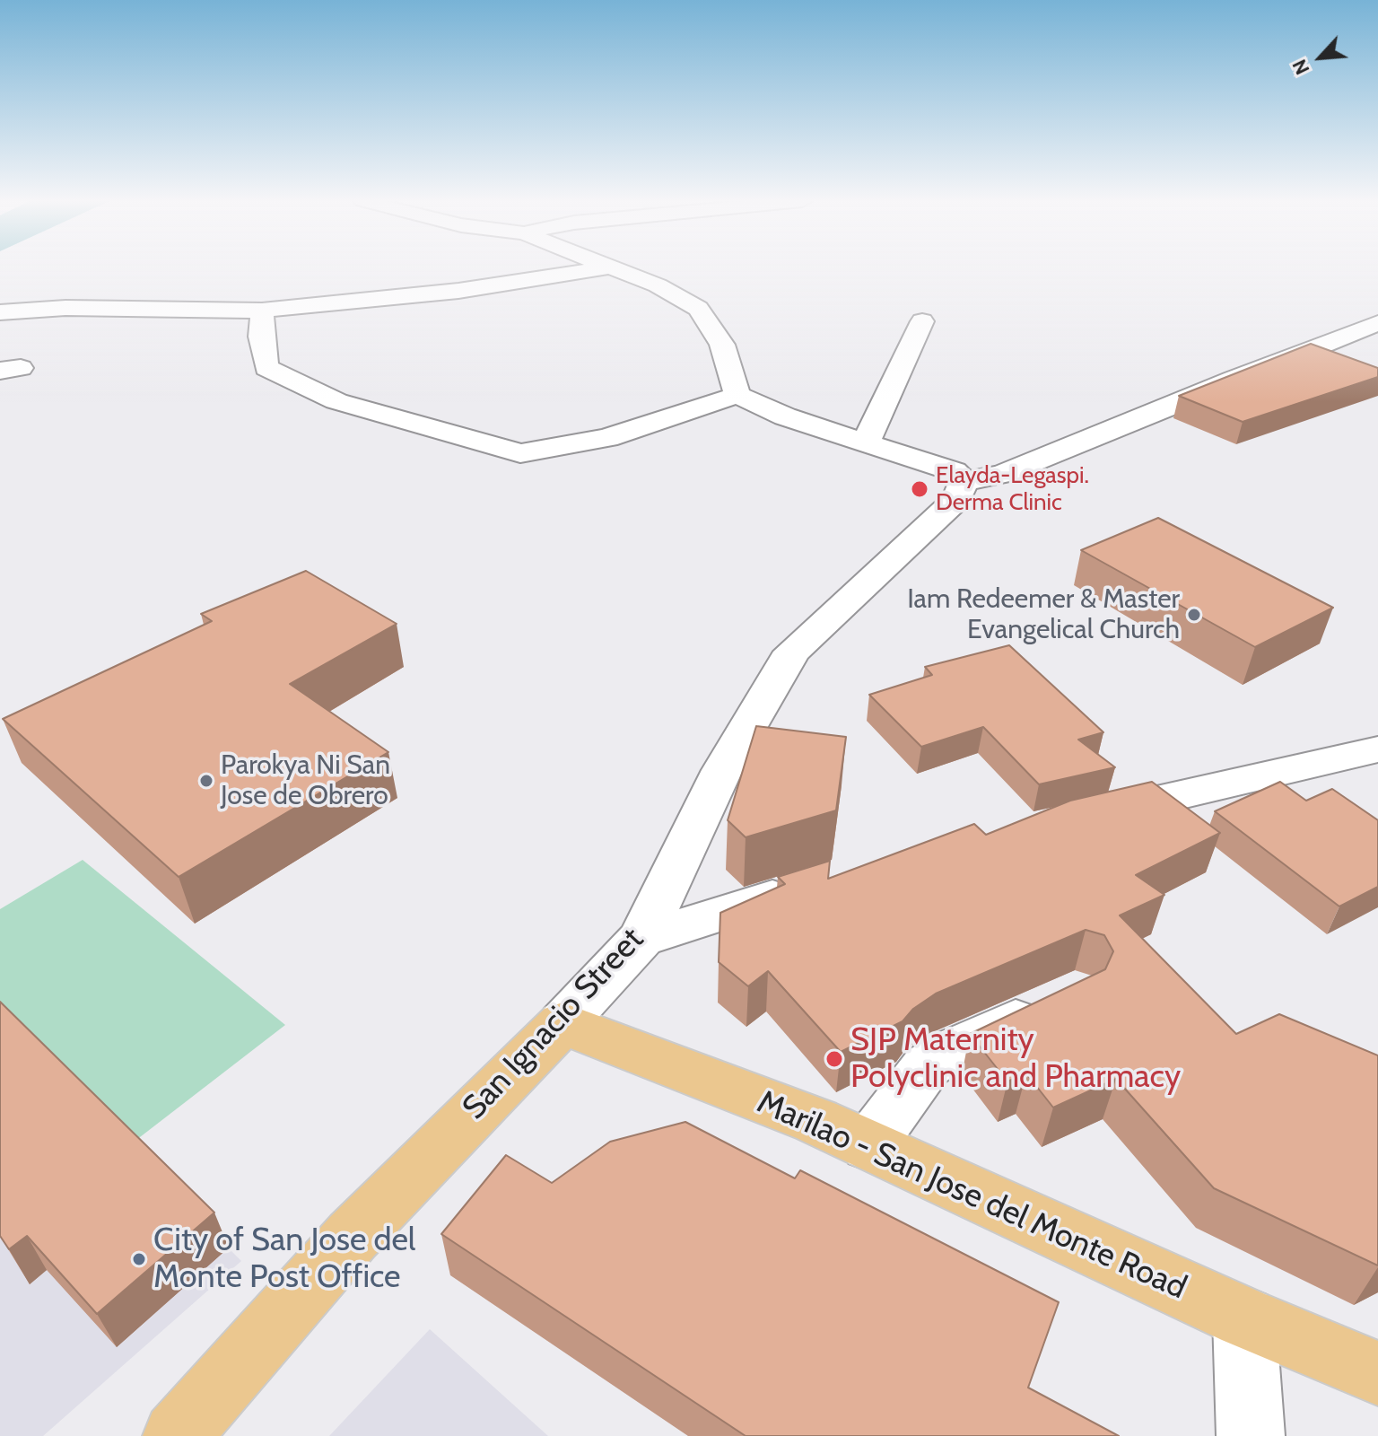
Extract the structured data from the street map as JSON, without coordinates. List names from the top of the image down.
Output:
{
  "streets": {
    "main road": ["San Ignacio Street", "Marilao - San Jose del Monte Road"]
  },
  "crossings": [
    ["San Ignacio Street", "Marilao - San Jose del Monte Road"]
  ],
  "places": [
    "Elayda-Legaspi. Derma Clinic",
    "Iam Redeemer & Master Evangelical Church",
    "Parokya Ni San Jose de Obrero",
    "SJP Maternity Polyclinic and Pharmacy",
    "City of San Jose del Monte Post Office"
  ],
  "north": "bottom left"
}
